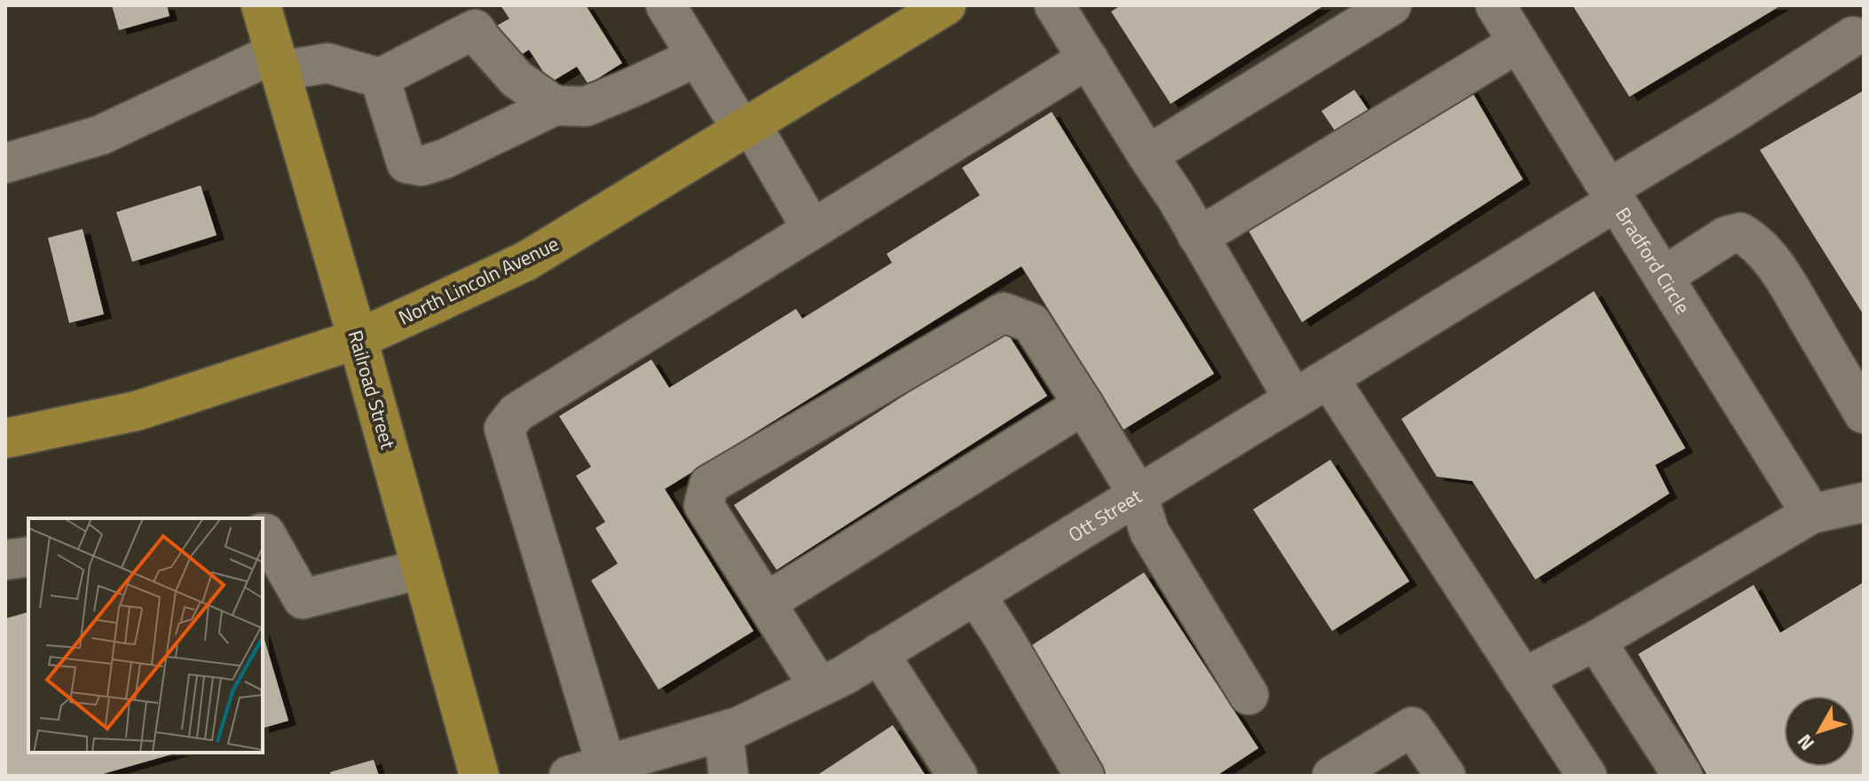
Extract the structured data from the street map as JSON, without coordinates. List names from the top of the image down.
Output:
{
  "streets": {
    "main road": ["North Lincoln Avenue", "Railroad Street"],
    "street": ["Bradford Circle", "Ott Street"]
  },
  "crossings": [
    ["Bradford Circle", "Ott Street"],
    ["North Lincoln Avenue", "Railroad Street"]
  ],
  "north": "bottom left"
}
